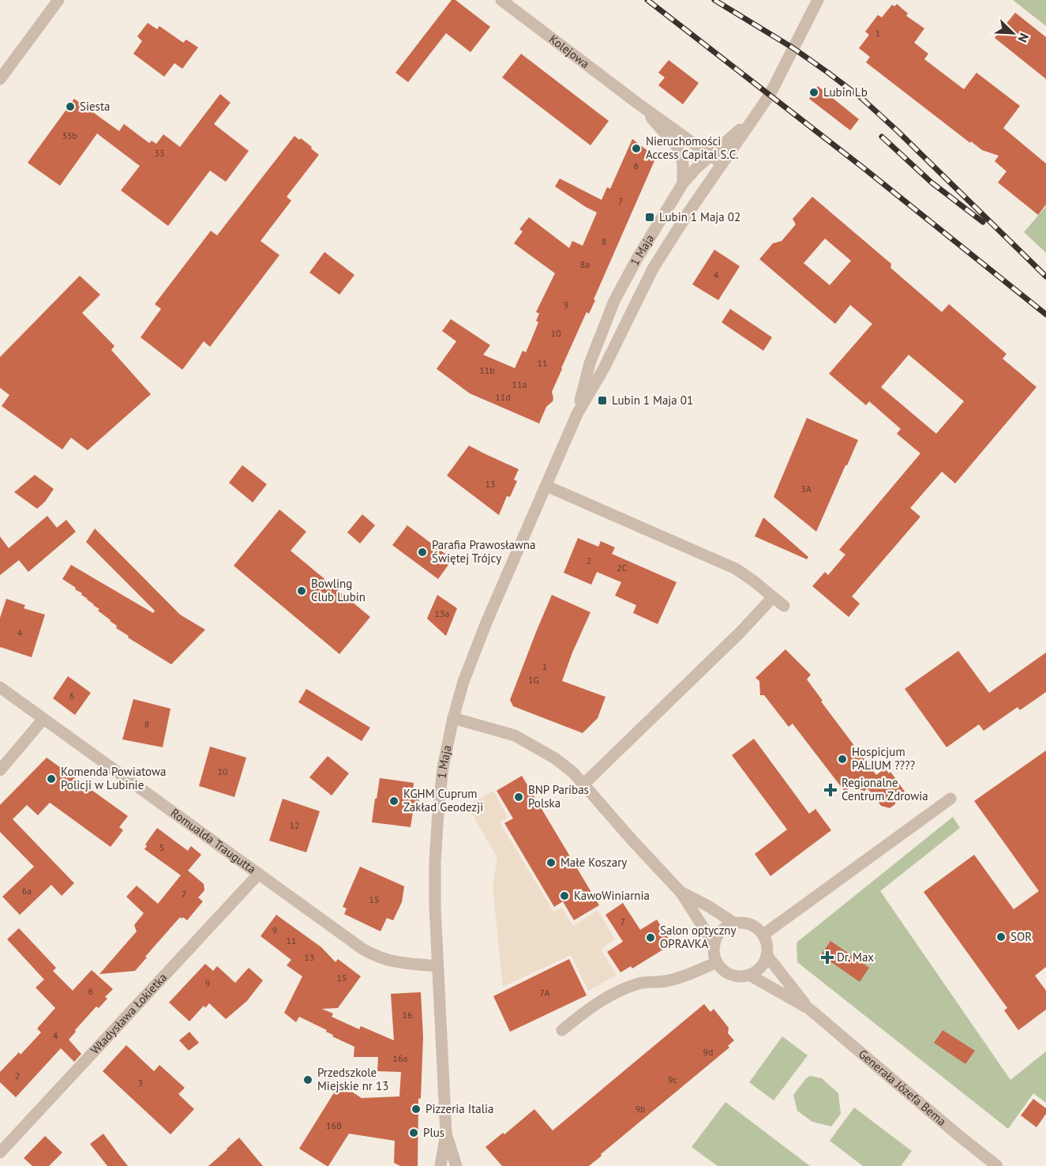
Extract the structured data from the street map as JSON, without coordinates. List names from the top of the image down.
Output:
{
  "streets": {
    "street": [
      "Kolejowa",
      "1 Maja",
      "Romualda Traugutta",
      "Władysława Łokietka",
      "Generała Józefa Bema"
    ]
  },
  "crossings": [
    ["Kolejowa", "1 Maja"],
    ["1 Maja", "Romualda Traugutta"],
    ["Romualda Traugutta", "Władysława Łokietka"]
  ],
  "places": {
    "other": [
      "Lubin Lb",
      "Siesta",
      "Nieruchomości Access Capital S.C.",
      "Parafia Prawosławna Świętej Trójcy",
      "Bowling Club Lubin",
      "Hospicjum PALIUM ????",
      "Komenda Powiatowa Policji w Lubinie",
      "BNP Paribas Polska",
      "KGHM Cuprum Zakład Geodezji",
      "Małe Koszary",
      "KawoWiniarnia",
      "SOR",
      "Salon optyczny OPRAVKA",
      "Przedszkole Miejskie nr 13",
      "Pizzeria Italia",
      "Plus"
    ],
    "transit": ["Lubin 1 Maja 02", "Lubin 1 Maja 01"],
    "health": ["Regionalne Centrum Zdrowia", "Dr. Max"]
  },
  "house_numbers": [
    "1",
    "33b",
    "33",
    "6",
    "7",
    "8",
    "8a",
    "4",
    "9",
    "10",
    "11",
    "11b",
    "11a",
    "11d",
    "13",
    "3A",
    "2",
    "2C",
    "13a",
    "4",
    "1",
    "1G",
    "6",
    "8",
    "10",
    "12",
    "5",
    "6a",
    "7",
    "15",
    "7",
    "9",
    "11",
    "13",
    "15",
    "9",
    "6",
    "7A",
    "16",
    "4",
    "9d",
    "16a",
    "2",
    "9c",
    "3",
    "9b",
    "16B"
  ],
  "north": "bottom right"
}
